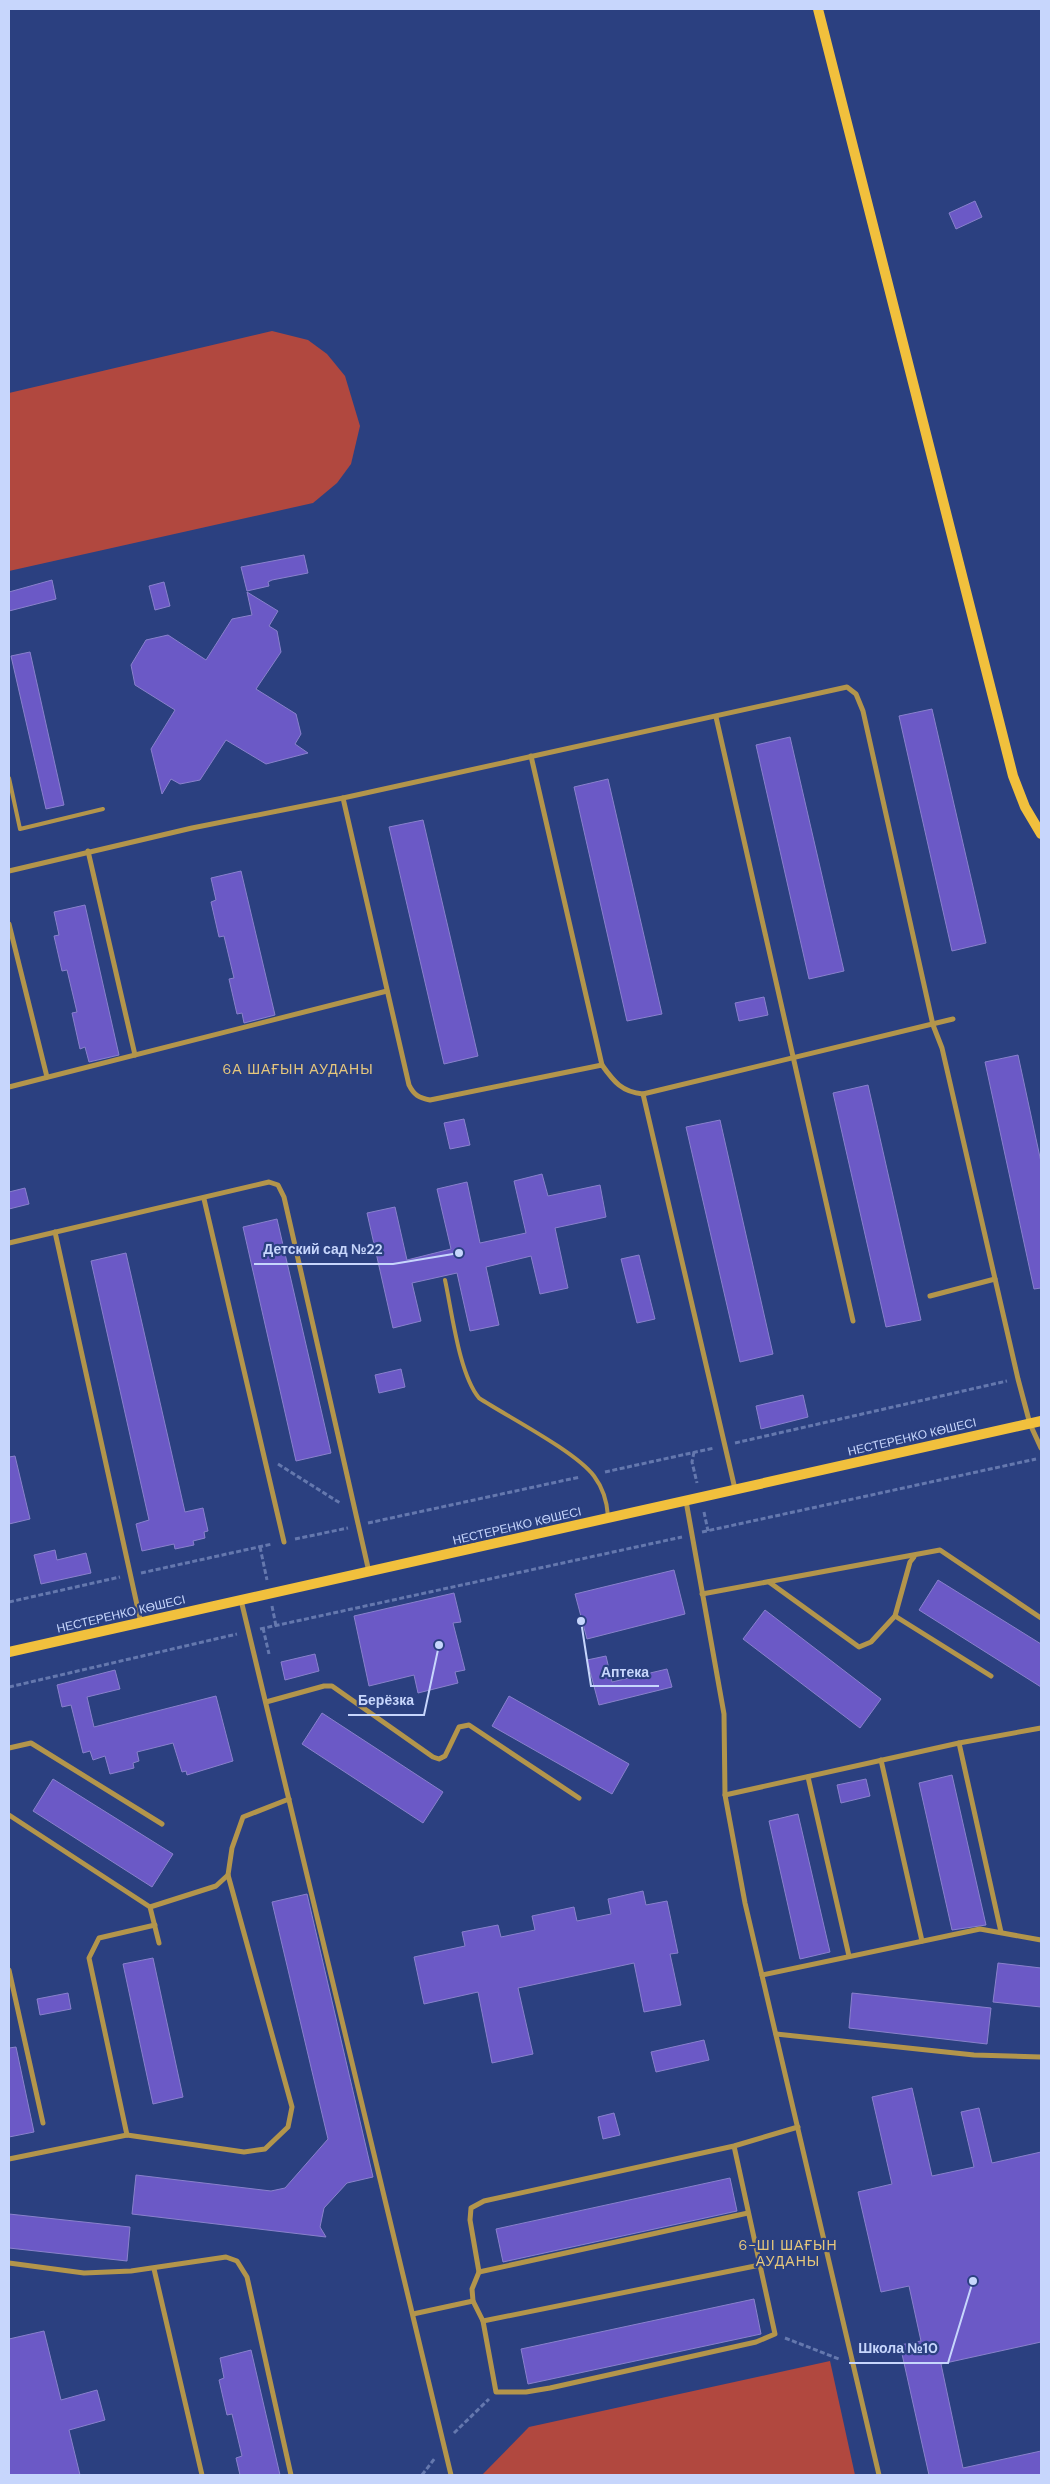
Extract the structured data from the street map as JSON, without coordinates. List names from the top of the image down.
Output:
{
  "streets": {
    "main road": ["НЕСТЕРЕНКО КӨШЕСІ"]
  },
  "districts": ["6А ШАҒЫН АУДАНЫ", "6-ШІ ШАҒЫН АУДАНЫ"],
  "places": [
    "Детский сад №22",
    "Аптека",
    "Берёзка",
    "Школа №10"
  ]
}
